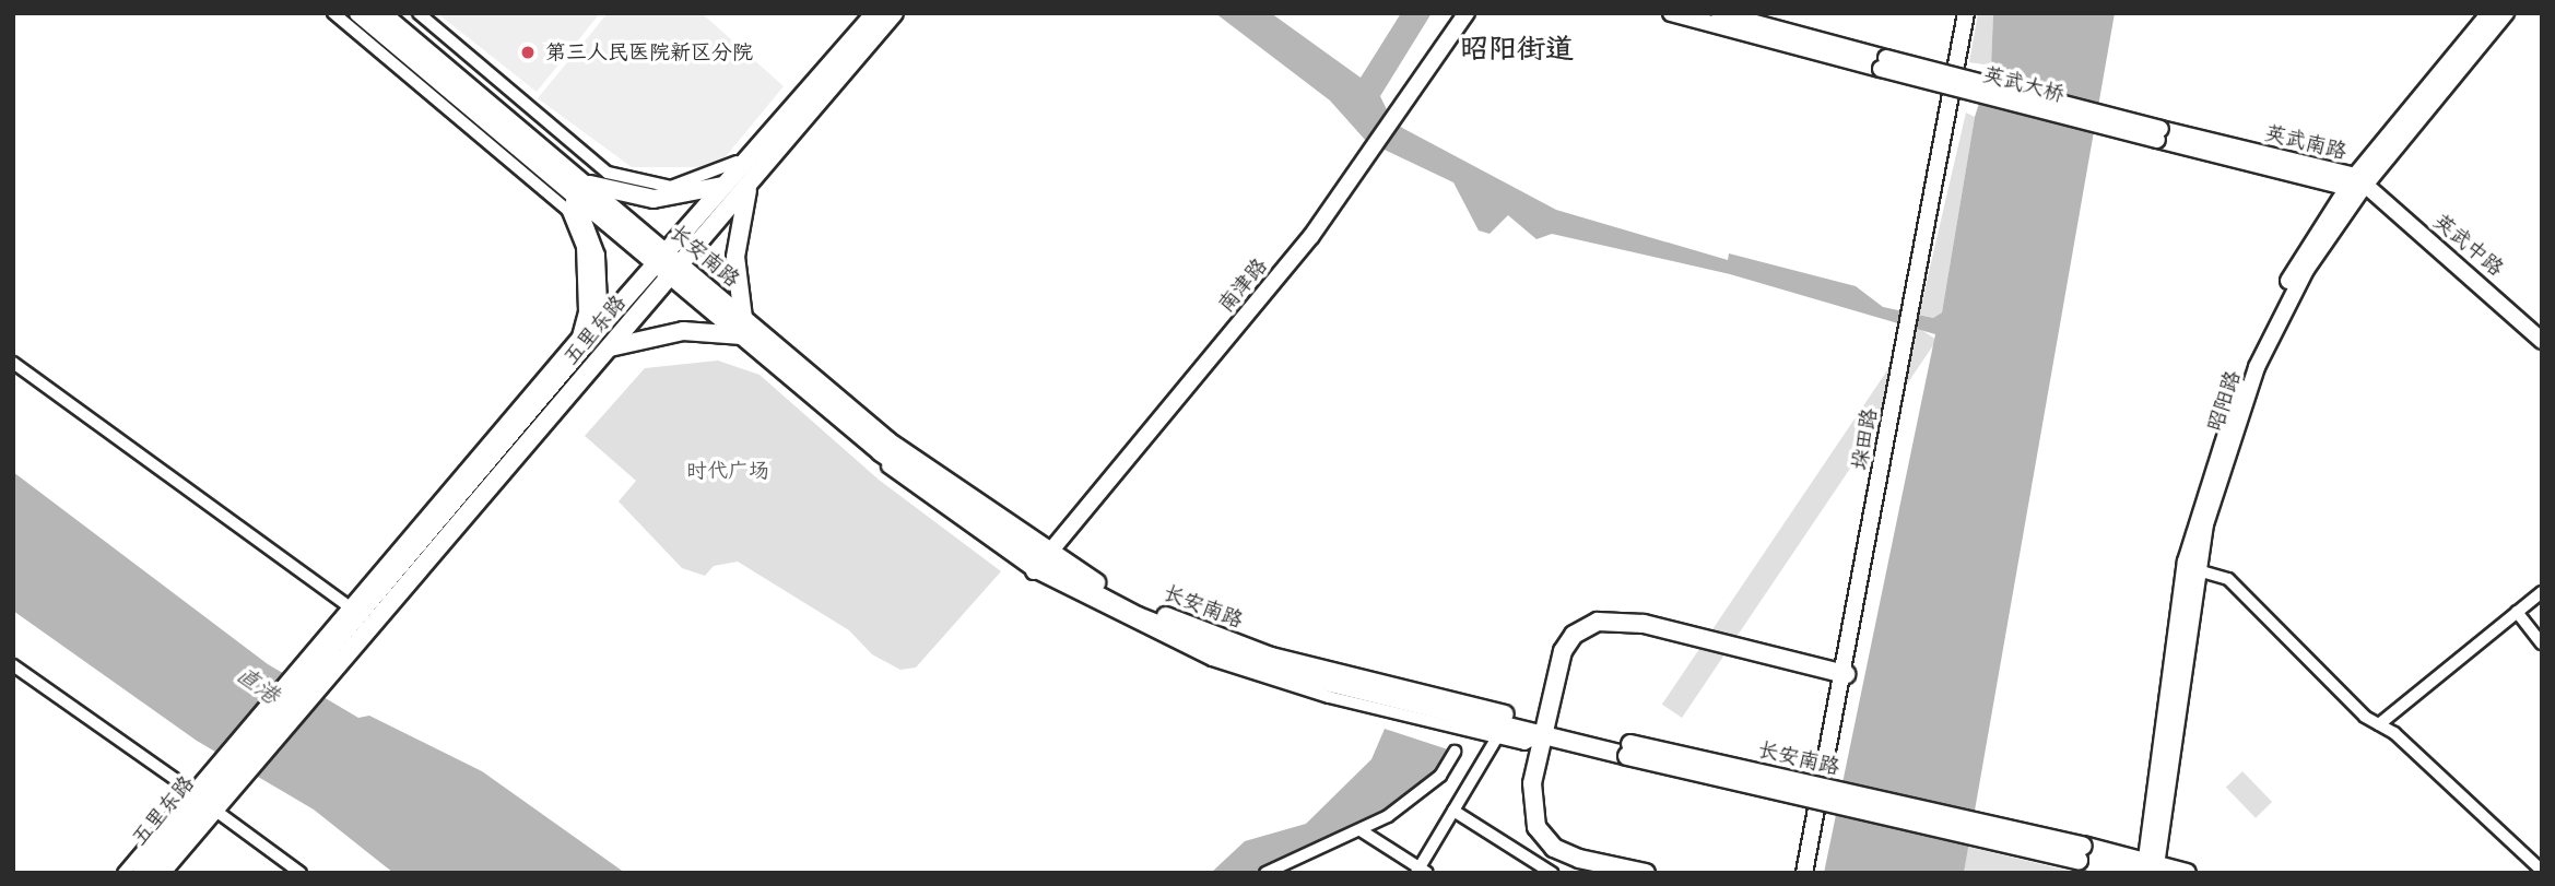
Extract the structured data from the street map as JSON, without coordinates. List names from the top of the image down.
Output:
{
  "streets": {
    "main road": [
      "英武大桥",
      "英武南路",
      "英武中路",
      "长安南路",
      "南津路",
      "五里东路",
      "昭阳路",
      "垛田路"
    ]
  },
  "crossings": [
    ["英武大桥", "英武南路"],
    ["英武南路", "英武中路"],
    ["英武南路", "昭阳路"],
    ["英武中路", "昭阳路"],
    ["长安南路", "南津路"],
    ["长安南路", "五里东路"],
    ["长安南路", "昭阳路"]
  ],
  "districts": ["昭阳街道"],
  "water": ["直港"],
  "parks": ["时代广场"],
  "places": ["第三人民医院新区分院"]
}
